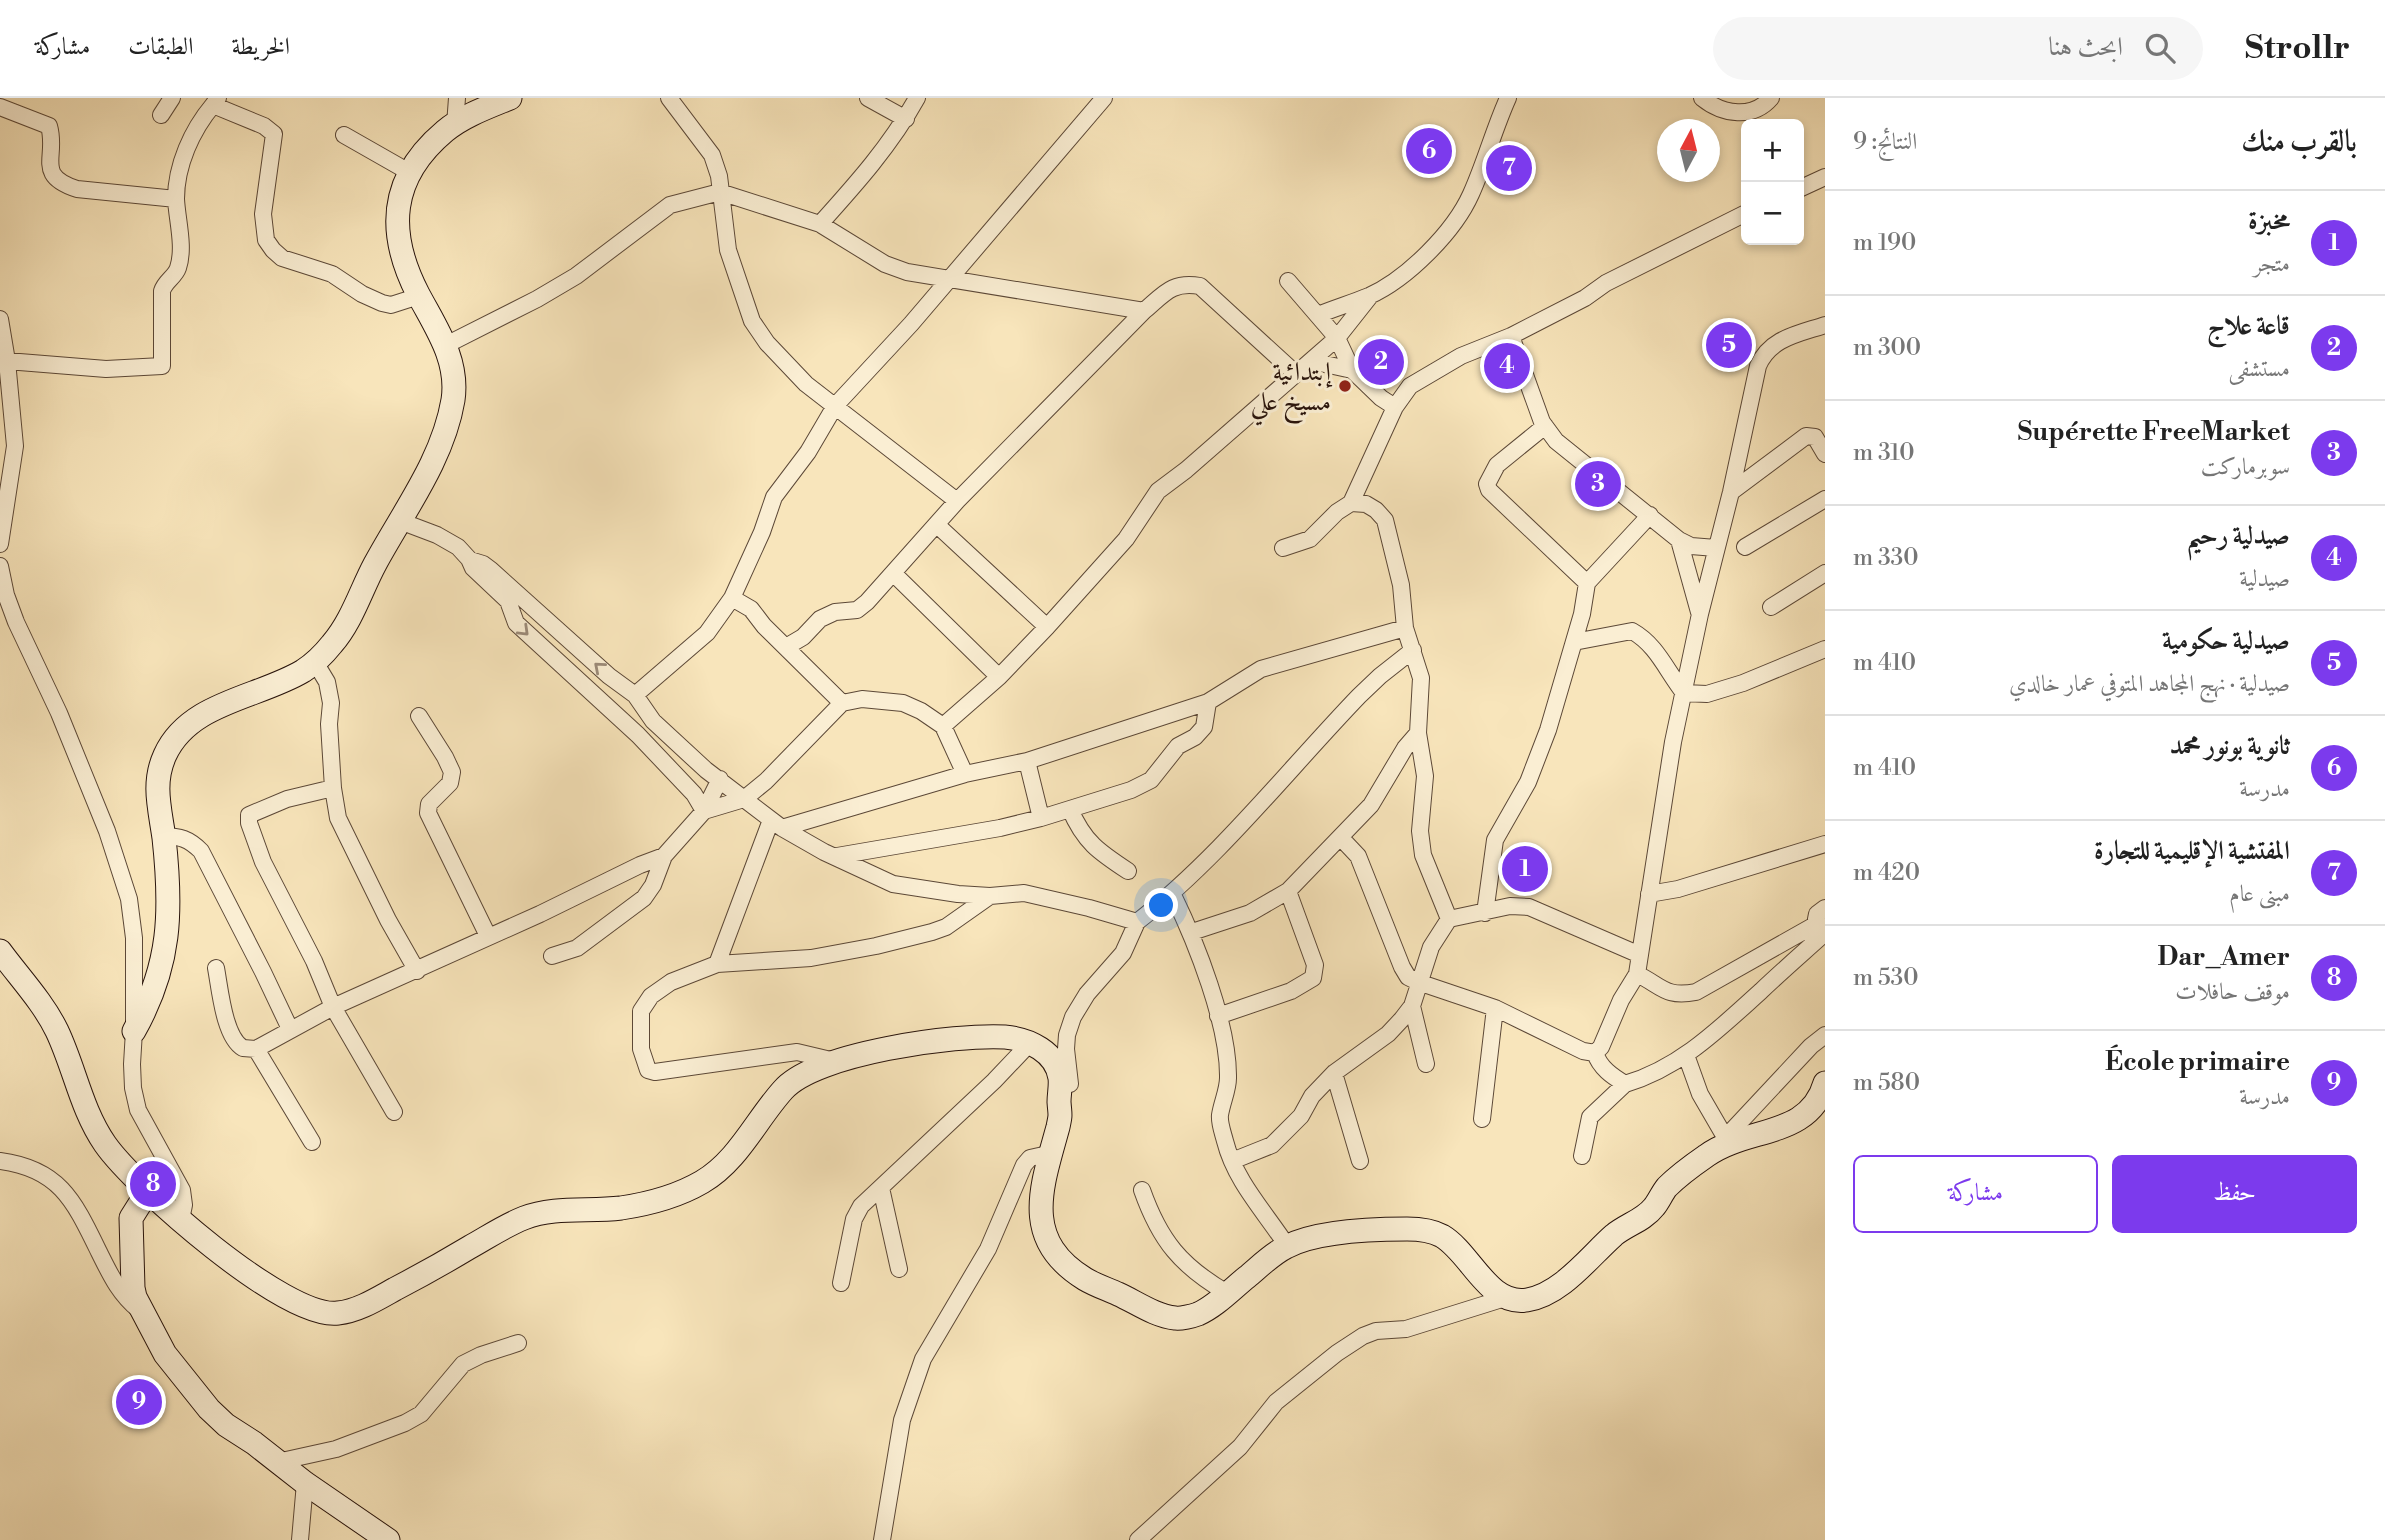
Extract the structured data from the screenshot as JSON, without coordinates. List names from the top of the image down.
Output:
{
  "places": ["إبتدائية مسيخ علي"],
  "north": "top",
  "page": {
    "header": "Strollr",
    "search": "ابحث هنا",
    "nav": ["الخريطة", "الطبقات", "مشاركة"],
    "heading": ["بالقرب منك", "النتائج: 9"],
    "map_buttons": ["+", "−"],
    "pins": [
      "6",
      "7",
      "5",
      "2",
      "4",
      "3",
      "1",
      "8",
      "9"
    ],
    "list": [
      {
        "mark": "1",
        "name": "مخبزة",
        "note": "متجر",
        "value": "190 m"
      },
      {
        "mark": "2",
        "name": "قاعة علاج",
        "note": "مستشفى",
        "value": "300 m"
      },
      {
        "mark": "3",
        "name": "Supérette FreeMarket",
        "note": "سوبرماركت",
        "value": "310 m"
      },
      {
        "mark": "4",
        "name": "صيدلية رحيم",
        "note": "صيدلية",
        "value": "330 m"
      },
      {
        "mark": "5",
        "name": "صيدلية حكومية",
        "note": "صيدلية · نهج المجاهد المتوفي عمار خالدي",
        "value": "410 m"
      },
      {
        "mark": "6",
        "name": "ثانوية بونور محمد",
        "note": "مدرسة",
        "value": "410 m"
      },
      {
        "mark": "7",
        "name": "المفتشية الإقليمية للتجارة",
        "note": "مبنى عام",
        "value": "420 m"
      },
      {
        "mark": "8",
        "name": "Dar_Amer",
        "note": "موقف حافلات",
        "value": "530 m"
      },
      {
        "mark": "9",
        "name": "École primaire",
        "note": "مدرسة",
        "value": "580 m"
      }
    ],
    "buttons": ["حفظ", "مشاركة"]
  }
}
